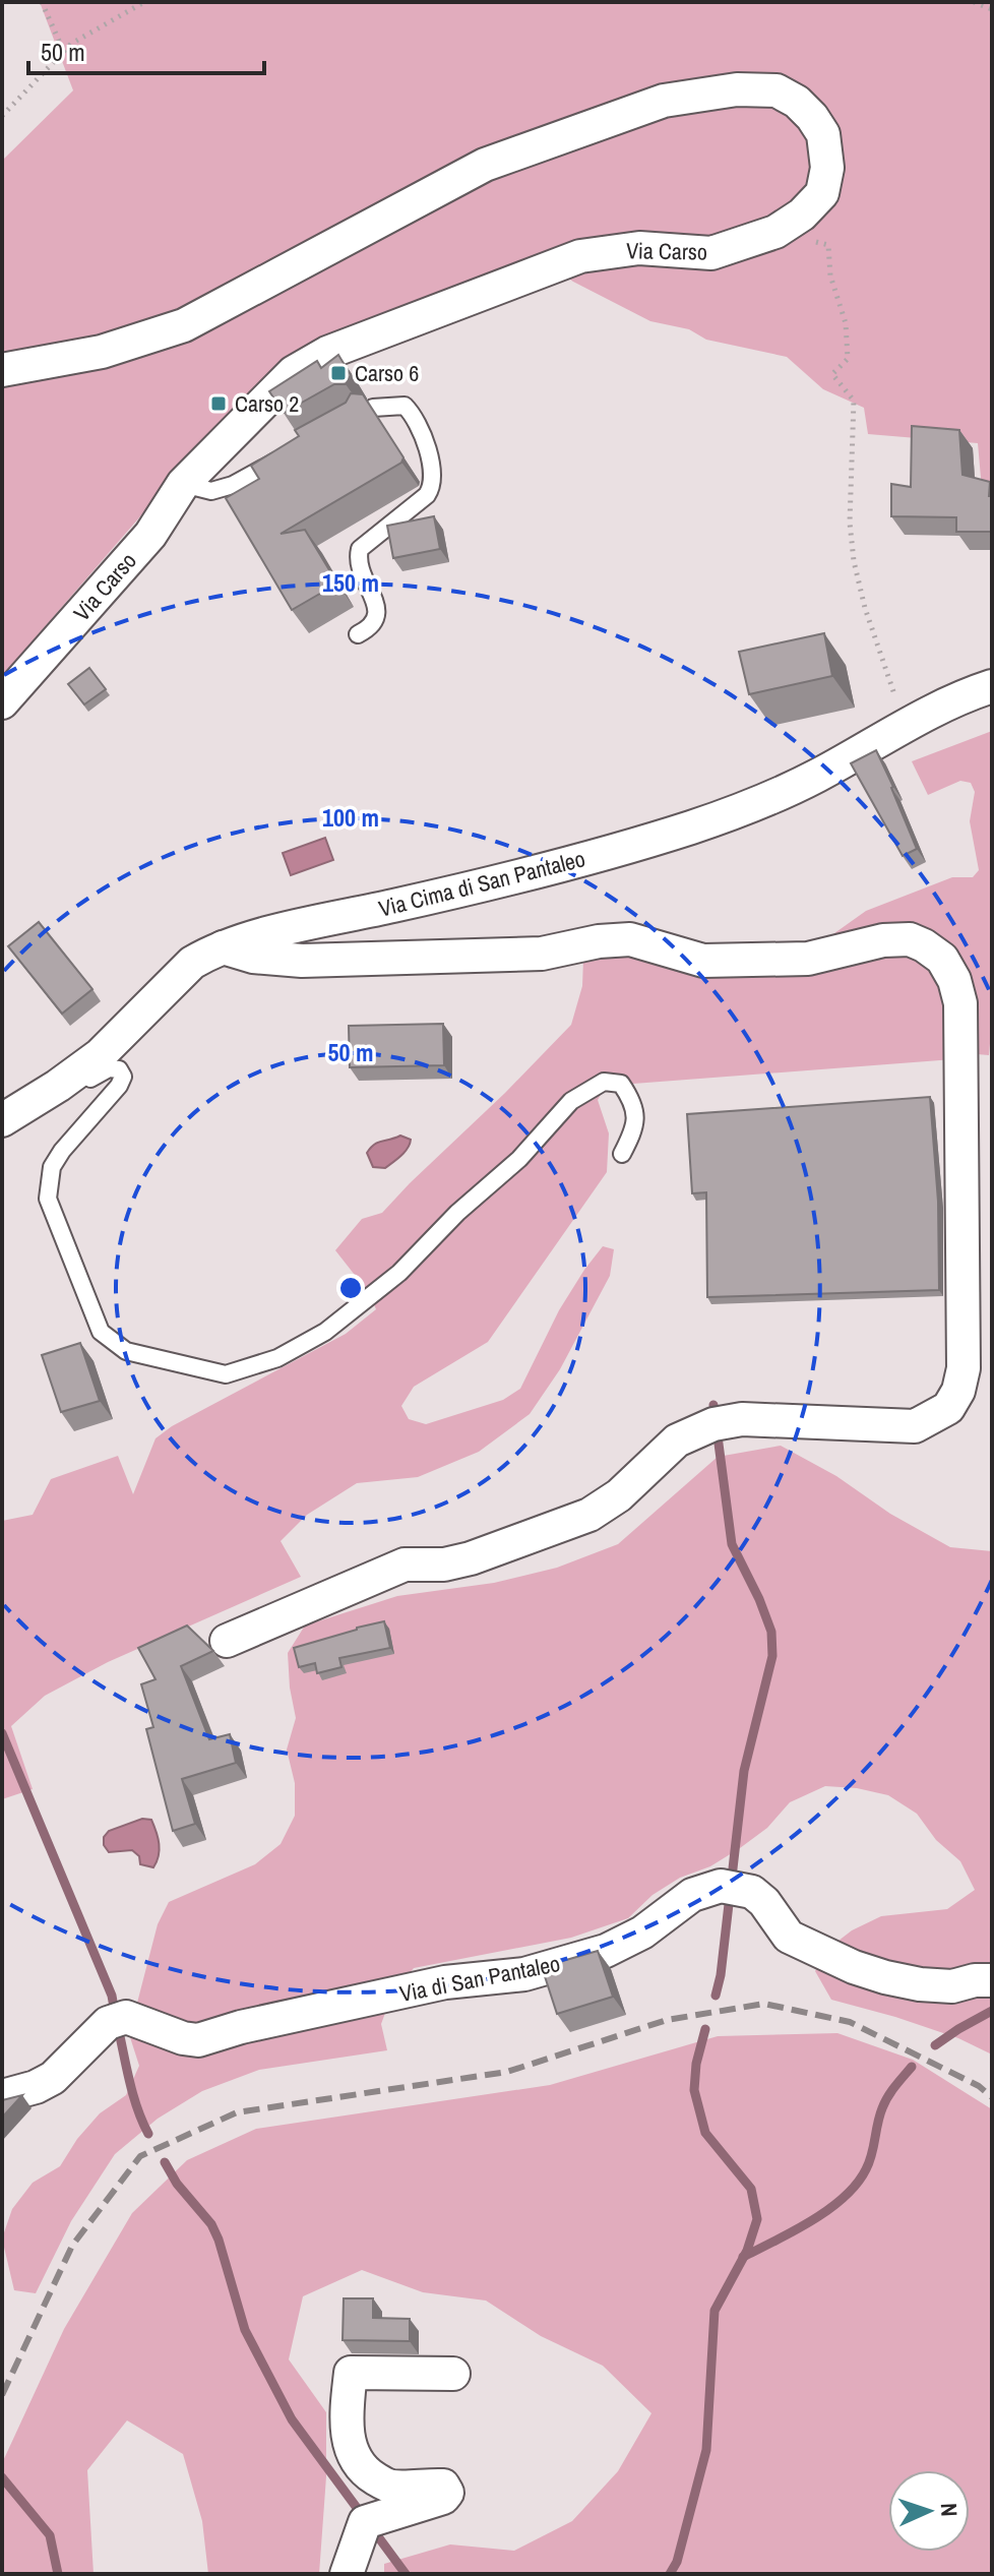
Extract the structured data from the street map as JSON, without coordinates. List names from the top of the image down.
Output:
{
  "streets": {
    "street": ["Via Carso", "Via Cima di San Pantaleo", "Via di San Pantaleo"]
  },
  "places": {
    "transit": ["Carso 6", "Carso 2"]
  },
  "scale_bar": "50 m",
  "north": "right",
  "rings": ["150 m", "100 m", "50 m"]
}
